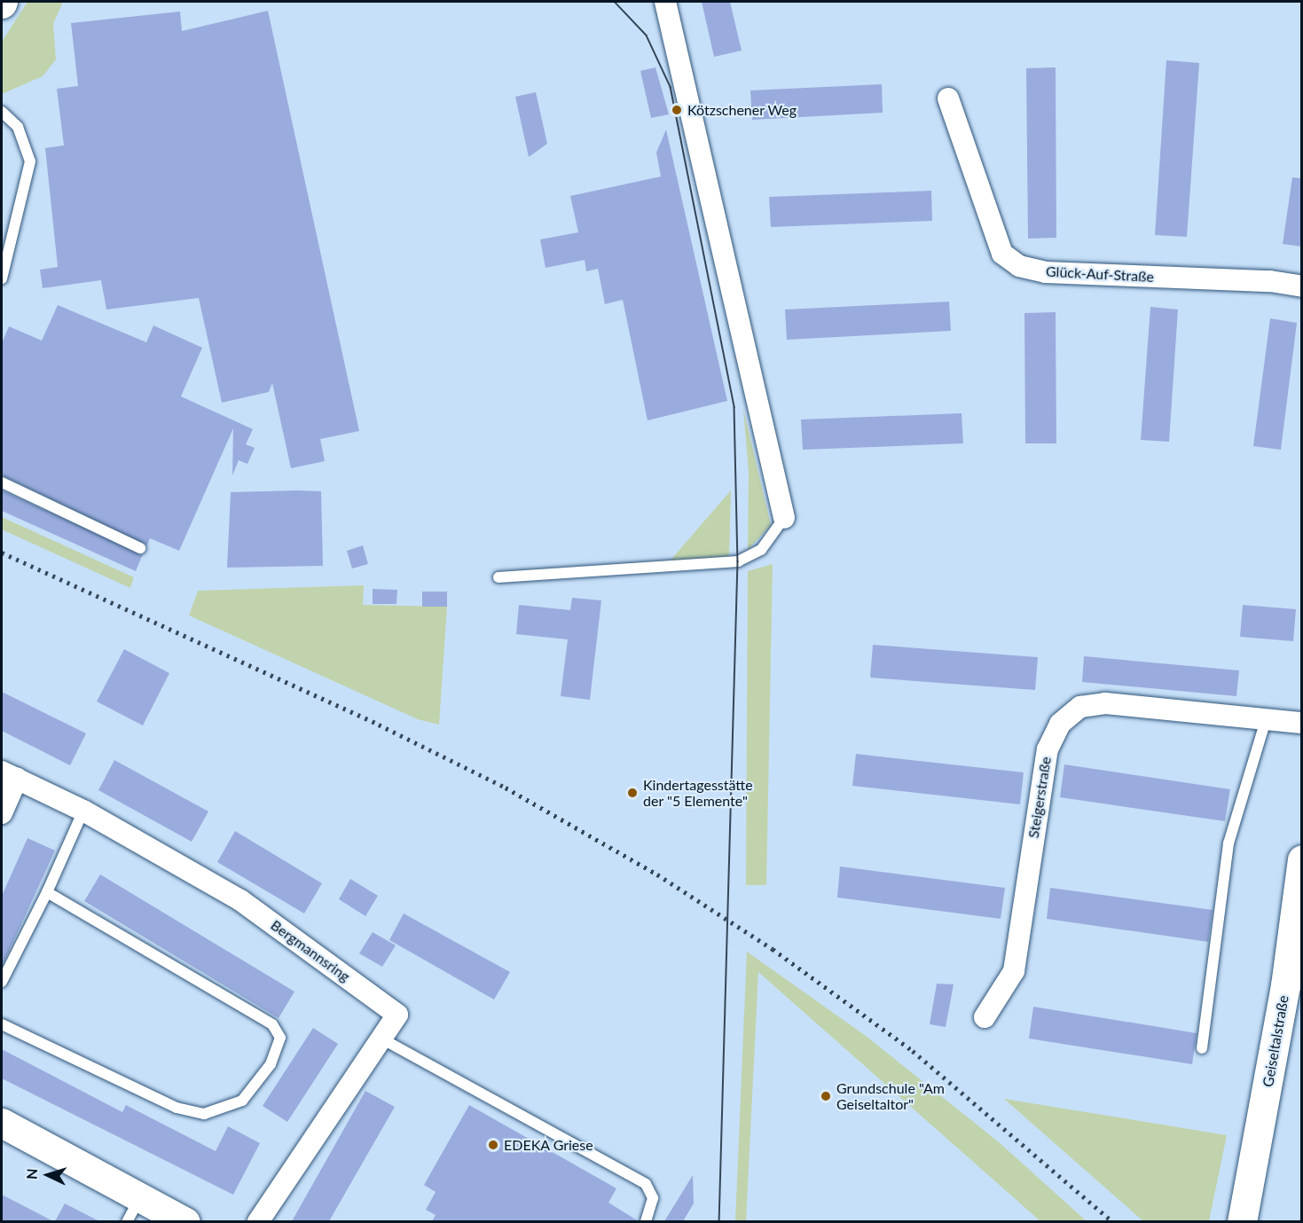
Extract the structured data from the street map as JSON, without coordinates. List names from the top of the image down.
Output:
{
  "streets": {
    "street": [
      "Glück-Auf-Straße",
      "Steigerstraße",
      "Bergmannsring",
      "Geiseltalstraße"
    ]
  },
  "places": [
    "Kötzschener Weg",
    "Kindertagesstätte der \"5 Elemente\"",
    "Grundschule \"Am Geiseltaltor\"",
    "EDEKA Griese"
  ],
  "north": "left"
}
